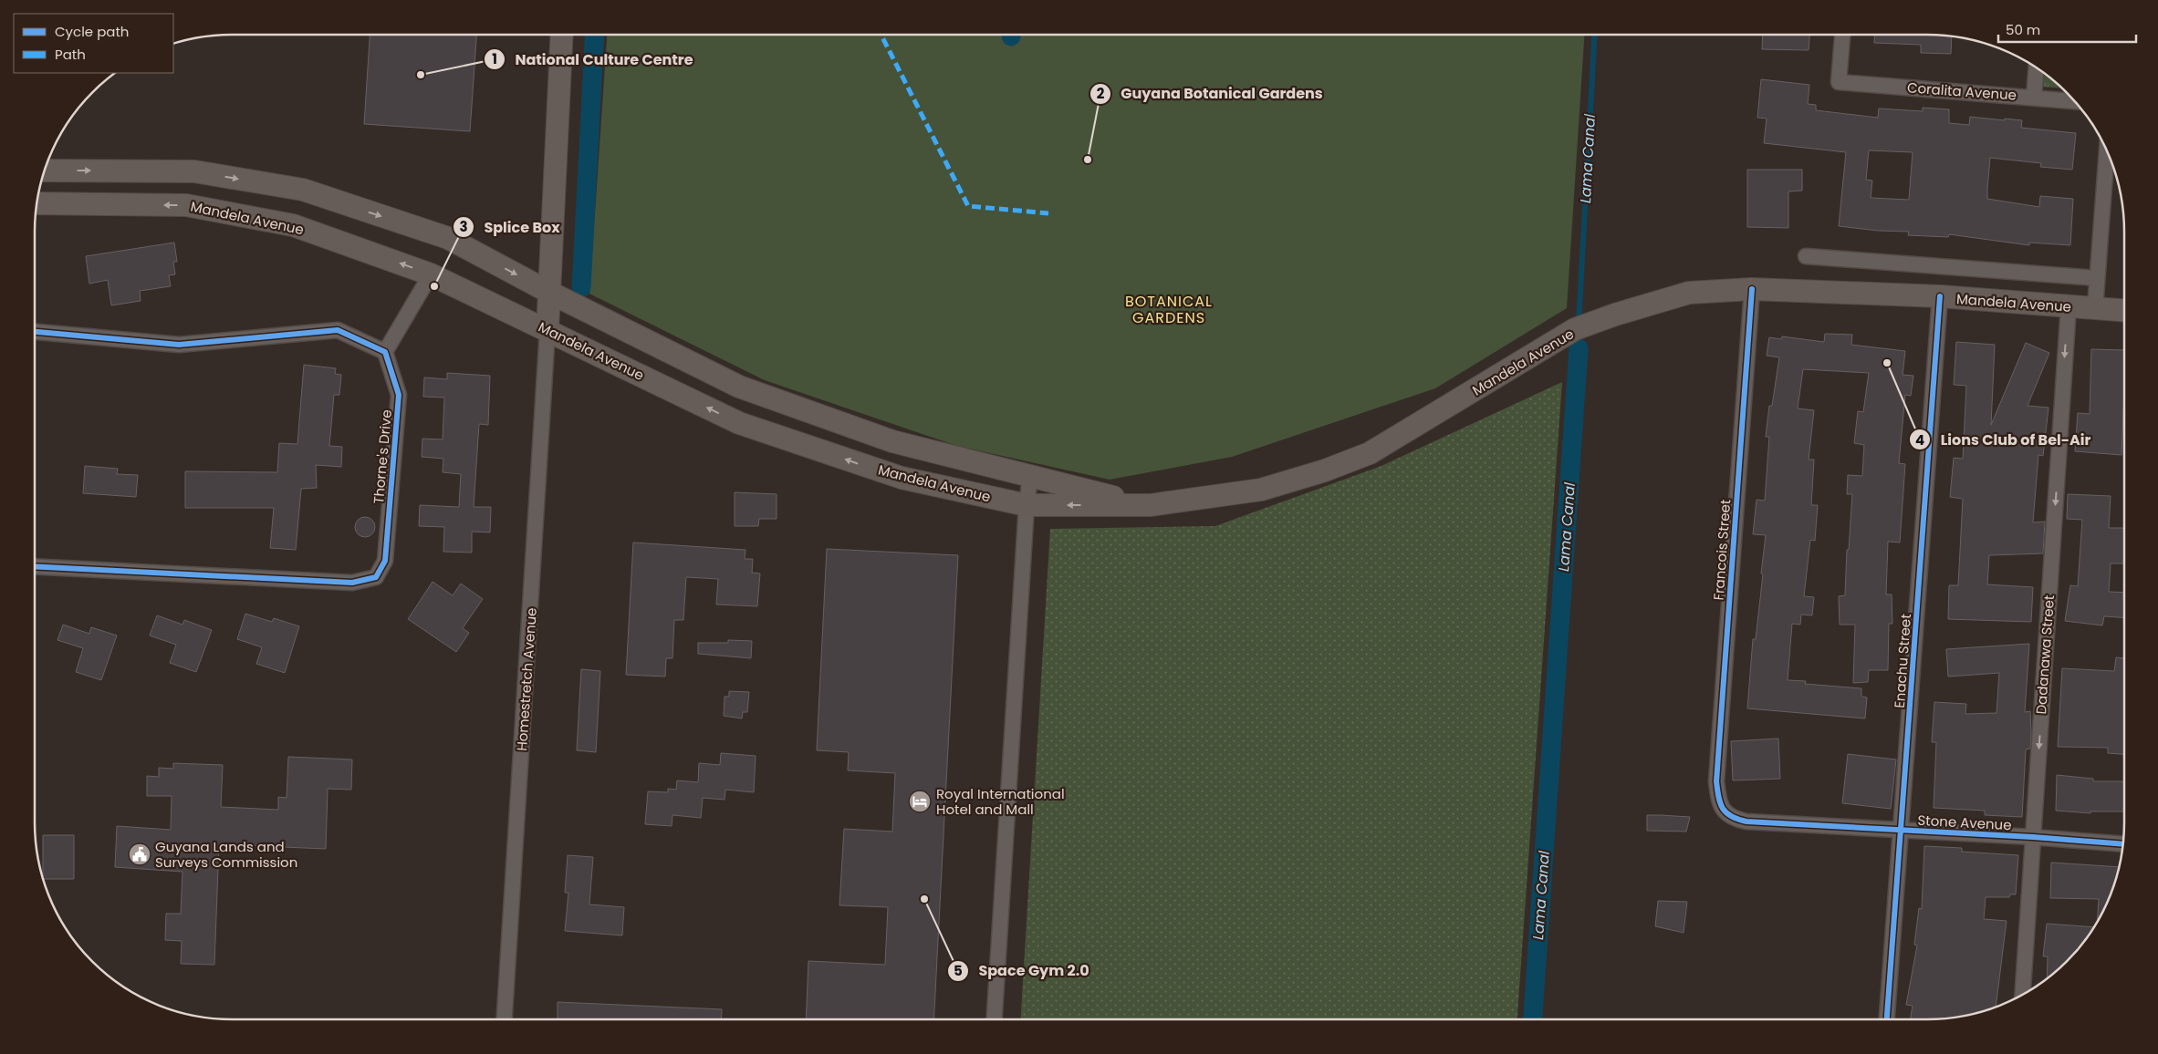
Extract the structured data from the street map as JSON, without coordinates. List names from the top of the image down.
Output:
{
  "streets": {
    "main road": ["Mandela Avenue"],
    "street": [
      "Coralita Avenue",
      "Thorne's Drive",
      "Francois Street",
      "Dadanawa Street",
      "Enachu Street",
      "Homestretch Avenue",
      "Stone Avenue"
    ]
  },
  "crossings": [
    ["Mandela Avenue", "Francois Street"],
    ["Mandela Avenue", "Dadanawa Street"],
    ["Mandela Avenue", "Enachu Street"],
    ["Mandela Avenue", "Homestretch Avenue"],
    ["Francois Street", "Stone Avenue"],
    ["Dadanawa Street", "Stone Avenue"],
    ["Enachu Street", "Stone Avenue"]
  ],
  "one_way": ["Dadanawa Street"],
  "districts": ["BOTANICAL GARDENS"],
  "water": ["Lama Canal"],
  "places": {
    "other": [
      "National Culture Centre",
      "Guyana Botanical Gardens",
      "Splice Box",
      "Lions Club of Bel-Air",
      "Space Gym 2.0"
    ],
    "hotel": ["Royal International Hotel and Mall"],
    "public building": ["Guyana Lands and Surveys Commission"]
  },
  "legend": ["Cycle path", "Path"],
  "scale_bar": "50 m"
}
